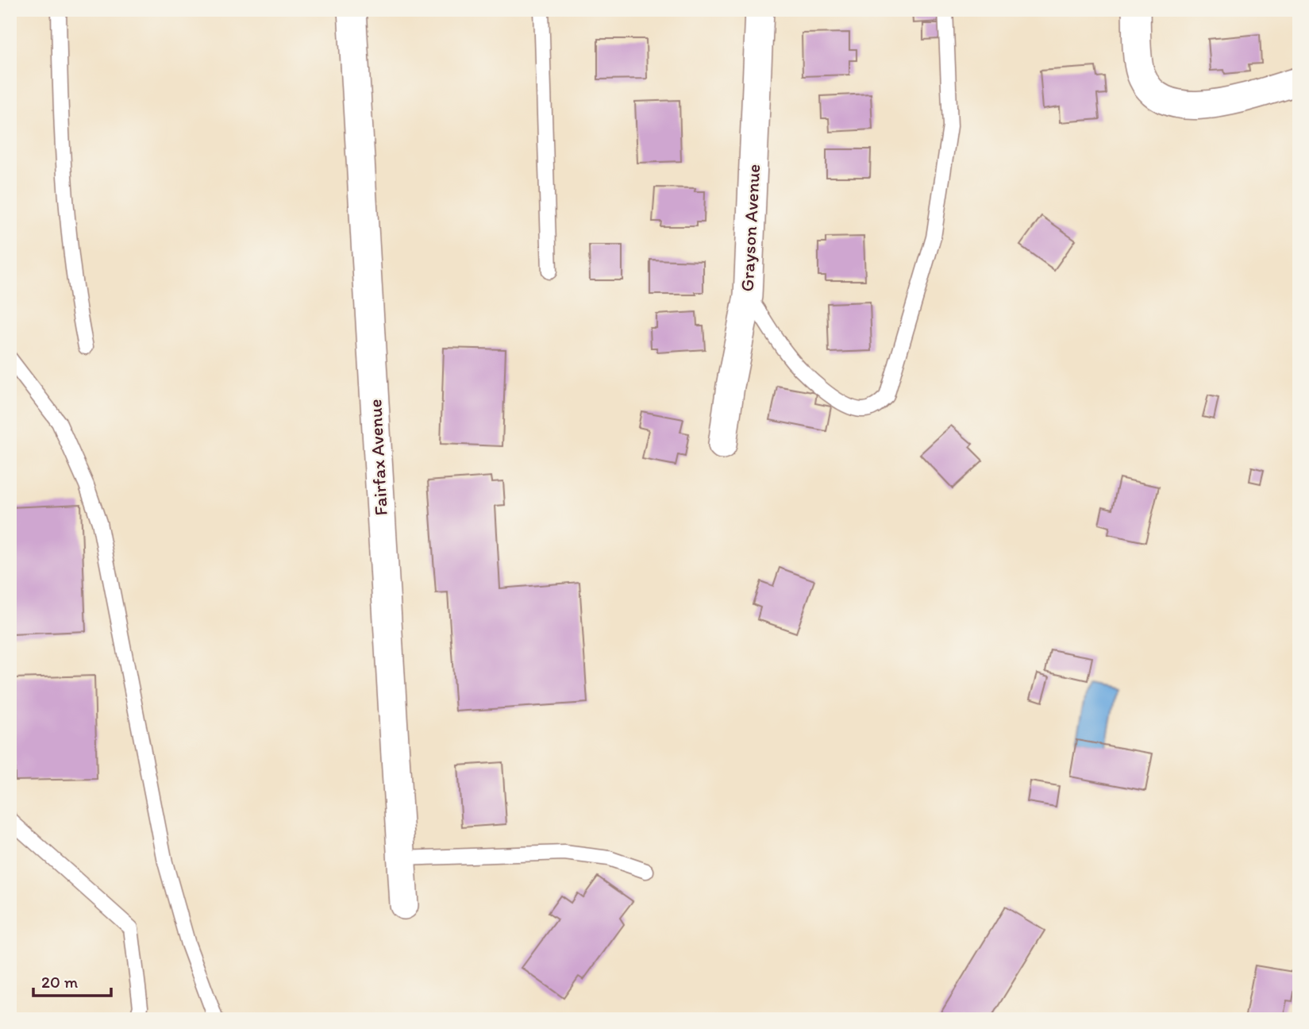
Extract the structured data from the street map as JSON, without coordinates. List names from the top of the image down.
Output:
{
  "streets": {
    "street": ["Grayson Avenue", "Fairfax Avenue"]
  },
  "scale_bar": "20 m"
}
